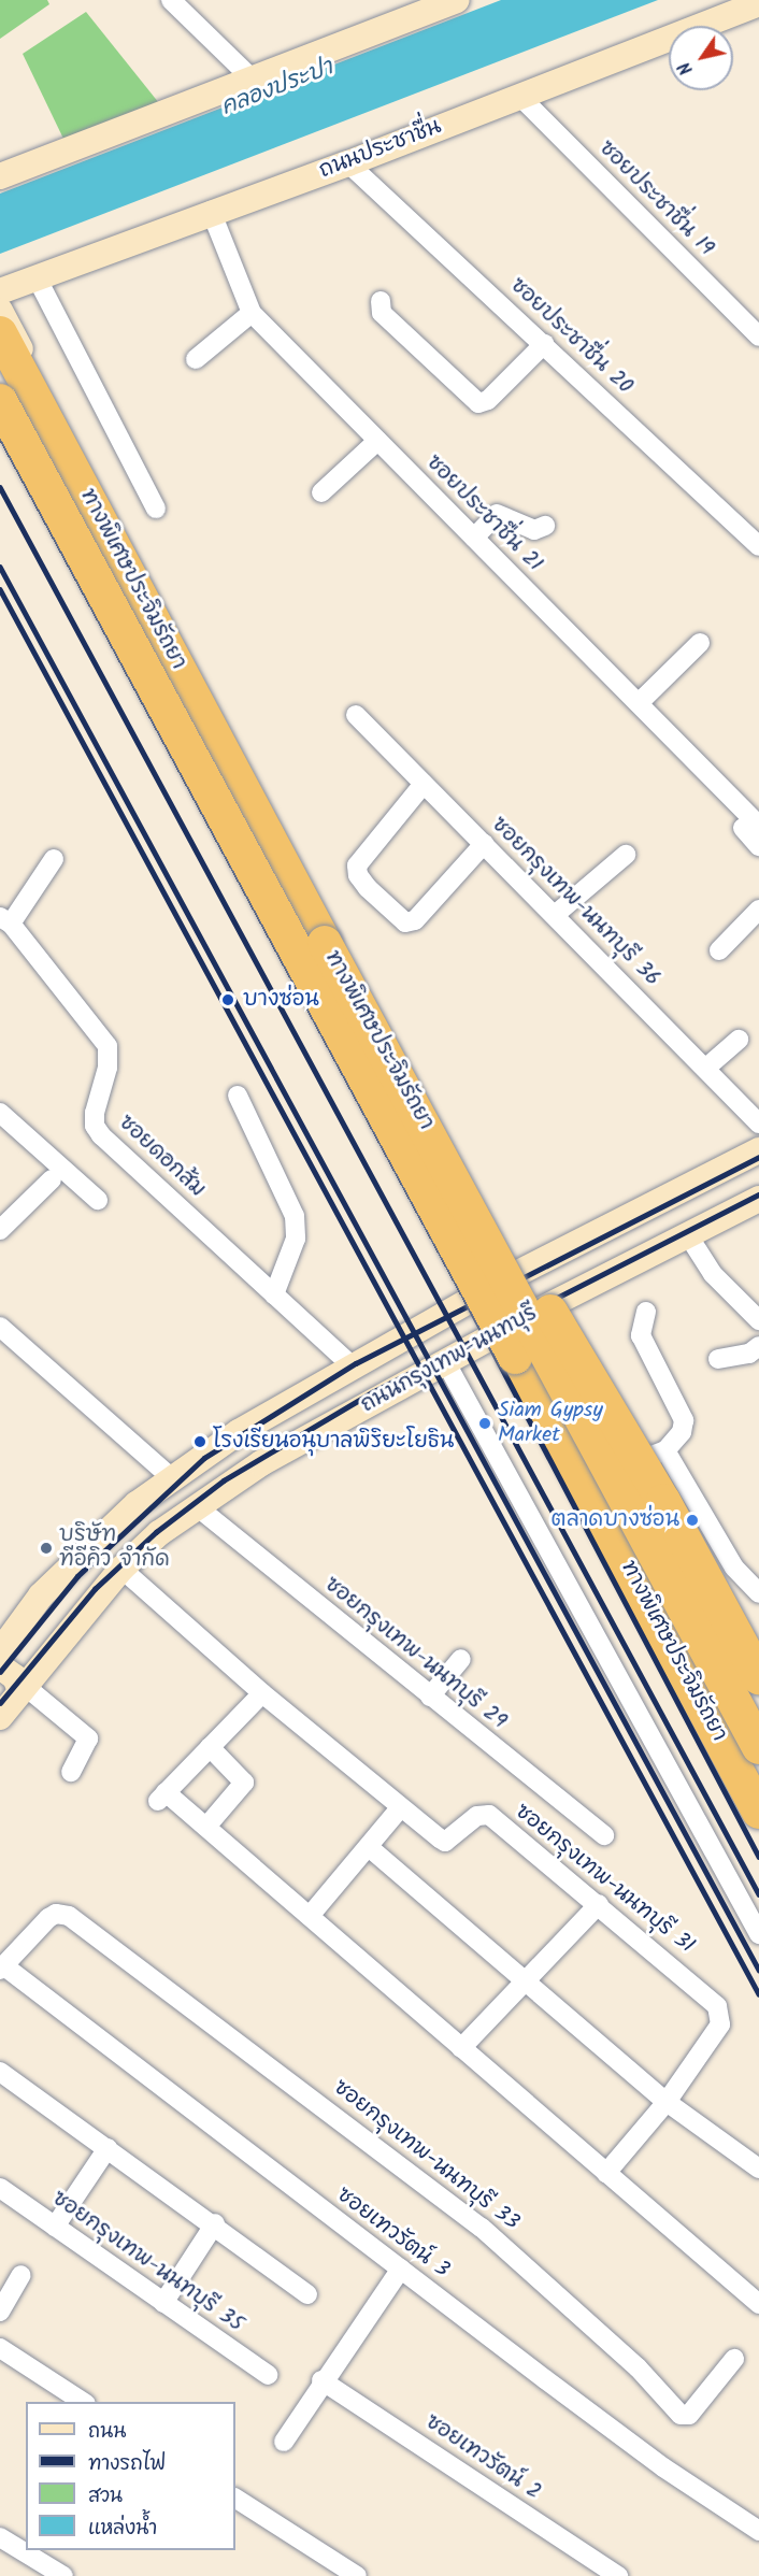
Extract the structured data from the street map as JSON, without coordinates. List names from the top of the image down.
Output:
{
  "streets": {
    "highway": ["ทางพิเศษประจิมรัถยา"],
    "main road": ["ถนนประชาชื่น", "ถนนกรุงเทพ-นนทบุรี"],
    "street": [
      "ซอยประชาชื่น 19",
      "ซอยประชาชื่น 20",
      "ซอยประชาชื่น 21",
      "ซอยกรุงเทพ-นนทบุรี 36",
      "ซอยดอกส้ม",
      "ซอยกรุงเทพ-นนทบุรี 29",
      "ซอยกรุงเทพ-นนทบุรี 31",
      "ซอยกรุงเทพ-นนทบุรี 33",
      "ซอยเทวรัตน์ 3",
      "ซอยกรุงเทพ-นนทบุรี 35",
      "ซอยเทวรัตน์ 2"
    ]
  },
  "crossings": [
    ["ถนนประชาชื่น", "ซอยประชาชื่น 19"],
    ["ถนนประชาชื่น", "ซอยประชาชื่น 20"],
    ["ถนนประชาชื่น", "ซอยประชาชื่น 21"],
    ["ซอยดอกส้ม", "ถนนกรุงเทพ-นนทบุรี"],
    ["ถนนกรุงเทพ-นนทบุรี", "ซอยกรุงเทพ-นนทบุรี 29"],
    ["ถนนกรุงเทพ-นนทบุรี", "ซอยกรุงเทพ-นนทบุรี 31"],
    ["ซอยกรุงเทพ-นนทบุรี 33", "ซอยเทวรัตน์ 3"]
  ],
  "water": ["คลองประปา"],
  "places": [
    "บางซ่อน",
    "Siam Gypsy Market",
    "โรงเรียนอนุบาลพิริยะโยธิน",
    "ตลาดบางซ่อน",
    "บริษัท ทีอีคิว จำกัด"
  ],
  "legend": [
    "ถนน",
    "ทางรถไฟ",
    "สวน",
    "แหล่งน้ำ"
  ],
  "north": "bottom left"
}
